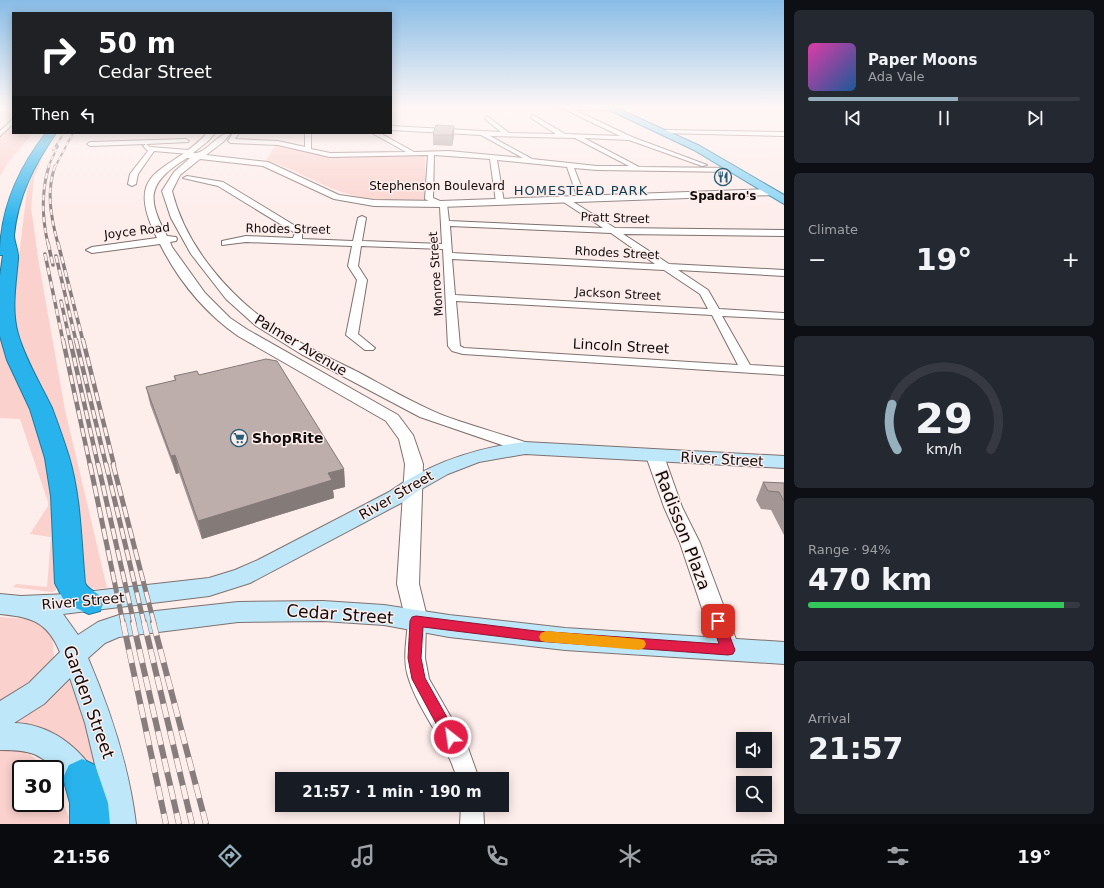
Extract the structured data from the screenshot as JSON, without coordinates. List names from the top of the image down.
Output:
{
  "streets": {
    "main road": ["River Street", "Cedar Street", "Garden Street"],
    "street": [
      "Stephenson Boulevard",
      "Pratt Street",
      "Rhodes Street",
      "Joyce Road",
      "Monroe Street",
      "Jackson Street",
      "Palmer Avenue",
      "Lincoln Street",
      "Radisson Plaza"
    ]
  },
  "crossings": [
    ["Stephenson Boulevard", "Monroe Street"],
    ["Stephenson Boulevard", "Palmer Avenue"],
    ["Pratt Street", "Monroe Street"],
    ["Rhodes Street", "Monroe Street"],
    ["Joyce Road", "Palmer Avenue"],
    ["Monroe Street", "Jackson Street"],
    ["Monroe Street", "Lincoln Street"],
    ["Palmer Avenue", "River Street"],
    ["Palmer Avenue", "Cedar Street"],
    ["River Street", "Radisson Plaza"],
    ["River Street", "Garden Street"],
    ["Radisson Plaza", "Cedar Street"],
    ["Cedar Street", "Garden Street"]
  ],
  "districts": ["HOMESTEAD PARK"],
  "places": {
    "restaurant": ["Spadaro's"],
    "supermarket": ["ShopRite"]
  },
  "page": {
    "turn": ["50 m", "Cedar Street"],
    "song": ["Paper Moons", "Ada Vale"],
    "then": "Then",
    "tile": [
      "Climate",
      ["Range · 94%", "470 km"],
      ["Arrival", "21:57"]
    ],
    "heat": ["−", "19°", "+"],
    "limit": "30",
    "trip": "21:57 · 1 min · 190 m",
    "tabs": ["21:56", "19°"],
    "gauge": ["29", "km/h"]
  }
}
